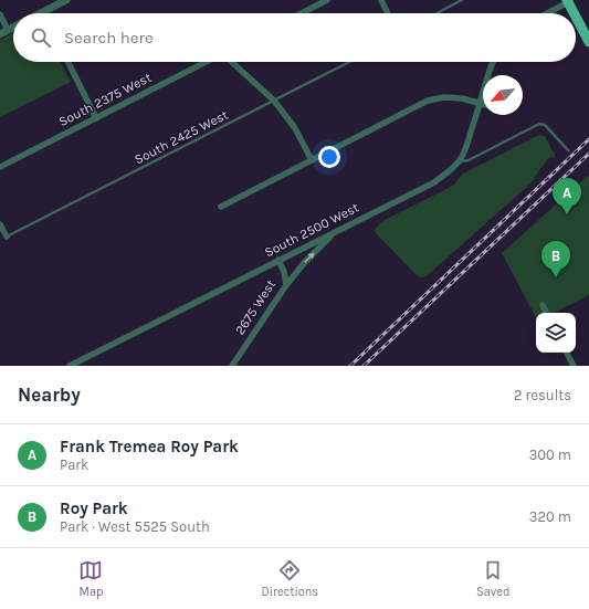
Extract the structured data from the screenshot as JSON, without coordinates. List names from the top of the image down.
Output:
{
  "streets": {
    "street": ["South 2375 West", "South 2500 West", "2675 West"],
    "lane": ["South 2425 West"]
  },
  "crossings": [
    ["South 2500 West", "2675 West"]
  ],
  "north": "bottom left",
  "page": {
    "search": "Search here",
    "pins": ["A", "B"],
    "heading": ["Nearby", "2 results"],
    "list": [
      {
        "mark": "A",
        "name": "Frank Tremea Roy Park",
        "note": "Park",
        "value": "300 m"
      },
      {
        "mark": "B",
        "name": "Roy Park",
        "note": "Park · West 5525 South",
        "value": "320 m"
      }
    ],
    "nav": ["Map", "Directions", "Saved"]
  }
}
